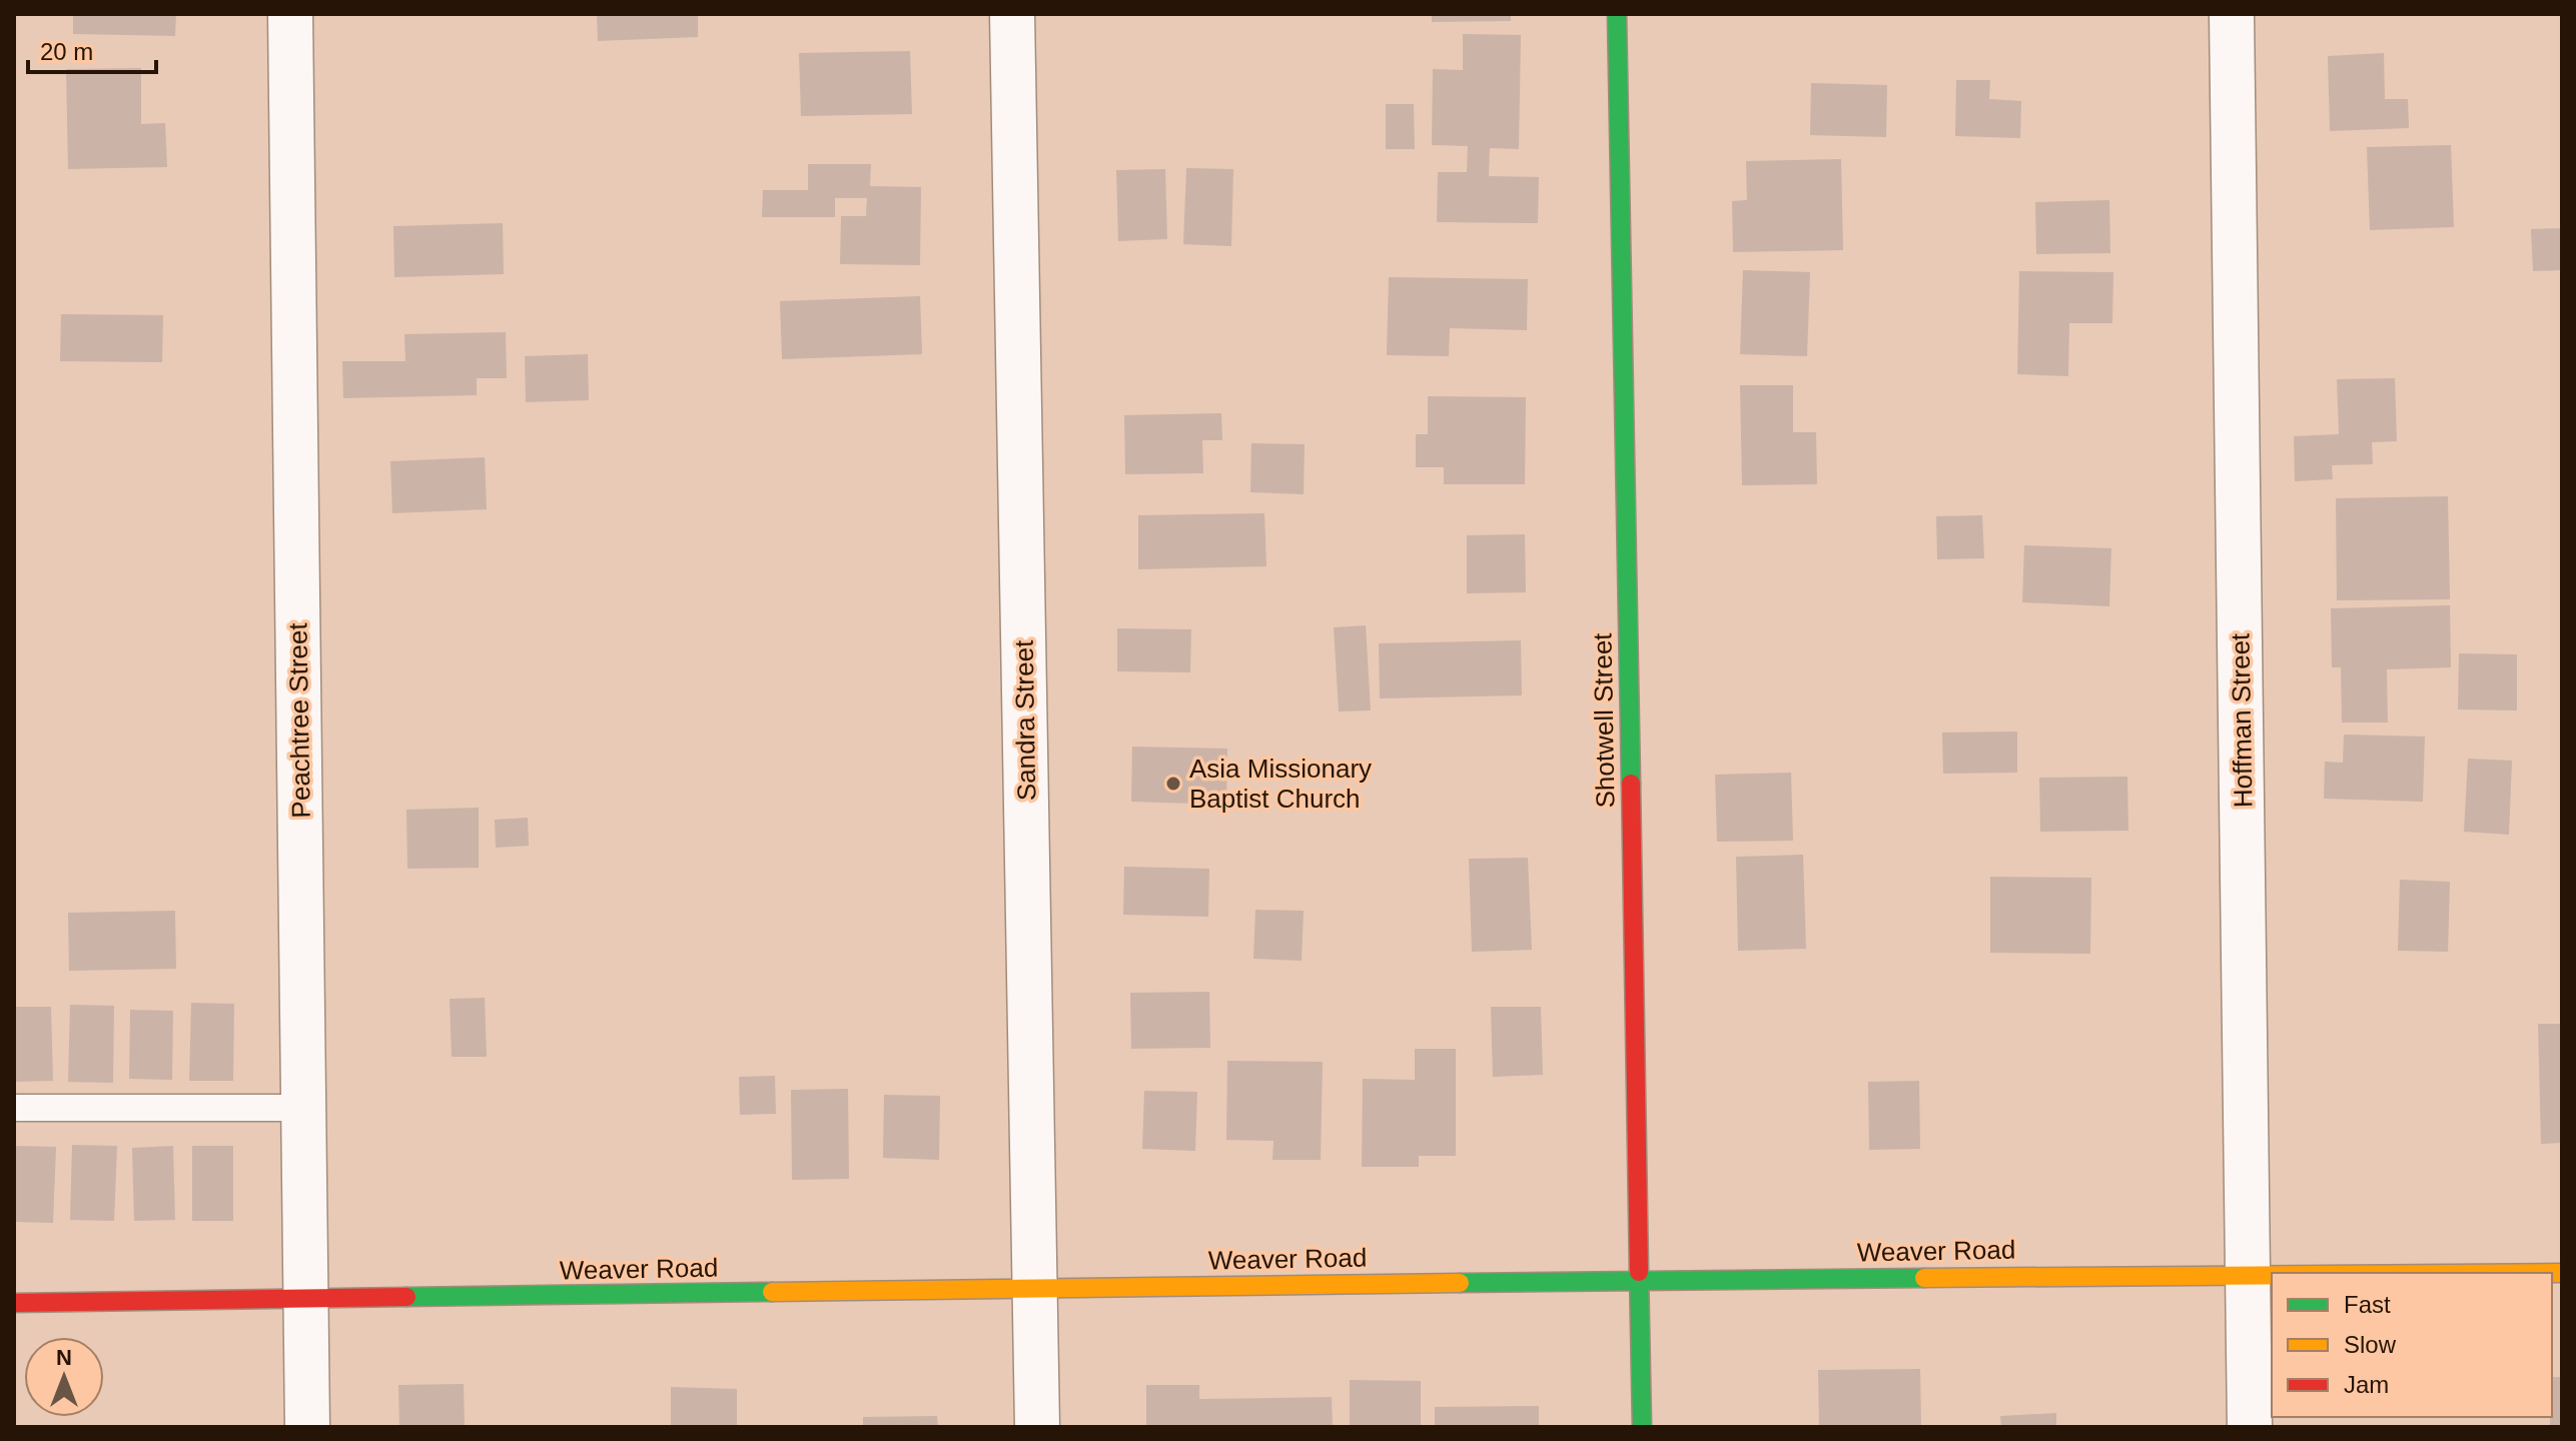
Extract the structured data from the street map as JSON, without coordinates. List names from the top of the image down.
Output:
{
  "streets": {
    "street": [
      "Peachtree Street",
      "Sandra Street",
      "Shotwell Street",
      "Hoffman Street",
      "Weaver Road"
    ]
  },
  "crossings": [
    ["Peachtree Street", "Weaver Road"],
    ["Sandra Street", "Weaver Road"],
    ["Shotwell Street", "Weaver Road"],
    ["Hoffman Street", "Weaver Road"]
  ],
  "places": ["Asia Missionary Baptist Church"],
  "legend": ["Fast", "Slow", "Jam"],
  "scale_bar": "20 m",
  "north": "top"
}
